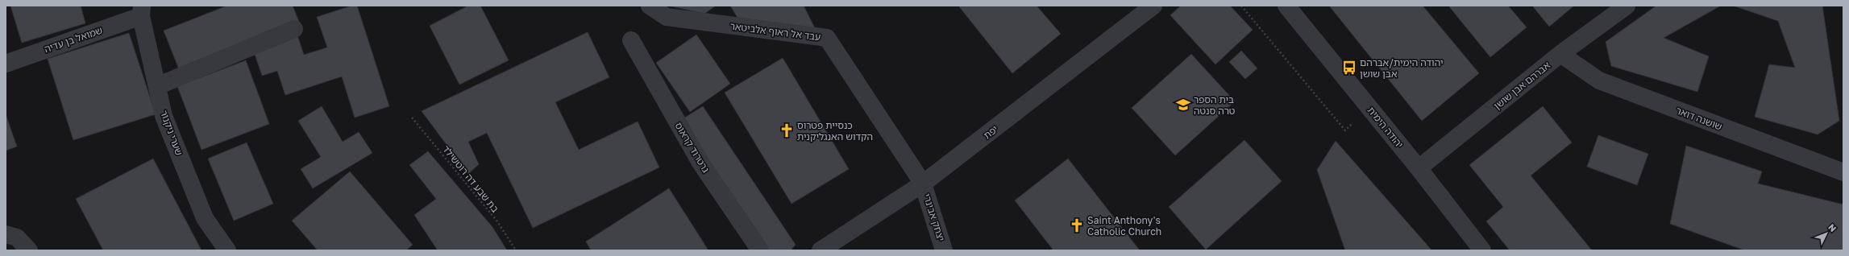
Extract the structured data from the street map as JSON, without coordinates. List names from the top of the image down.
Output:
{
  "streets": {
    "street": [
      "עבד אל ראוף אלביטאר",
      "שמואל בן עדיה",
      "אברהם אבן שושן",
      "שושנה דואר",
      "יהודה הימית",
      "יפת",
      "שערי ניקנור",
      "גרטרוד קראוס",
      "יצחק אבינרי"
    ],
    "path": ["בת שבע דה רוטשילד"]
  },
  "crossings": [
    ["עבד אל ראוף אלביטאר", "יפת"],
    ["עבד אל ראוף אלביטאר", "יצחק אבינרי"],
    ["שמואל בן עדיה", "שערי ניקנור"],
    ["אברהם אבן שושן", "שושנה דואר"],
    ["אברהם אבן שושן", "יהודה הימית"],
    ["יפת", "יצחק אבינרי"]
  ],
  "places": {
    "bus stop": ["יהודה הימית/אברהם אבן שושן"],
    "school or university": ["בית הספר טרה סנטה"],
    "church": ["כנסיית פטרוס הקדוש האנגליקנית", "Saint Anthony's Catholic Church"]
  },
  "north": "top right"
}
